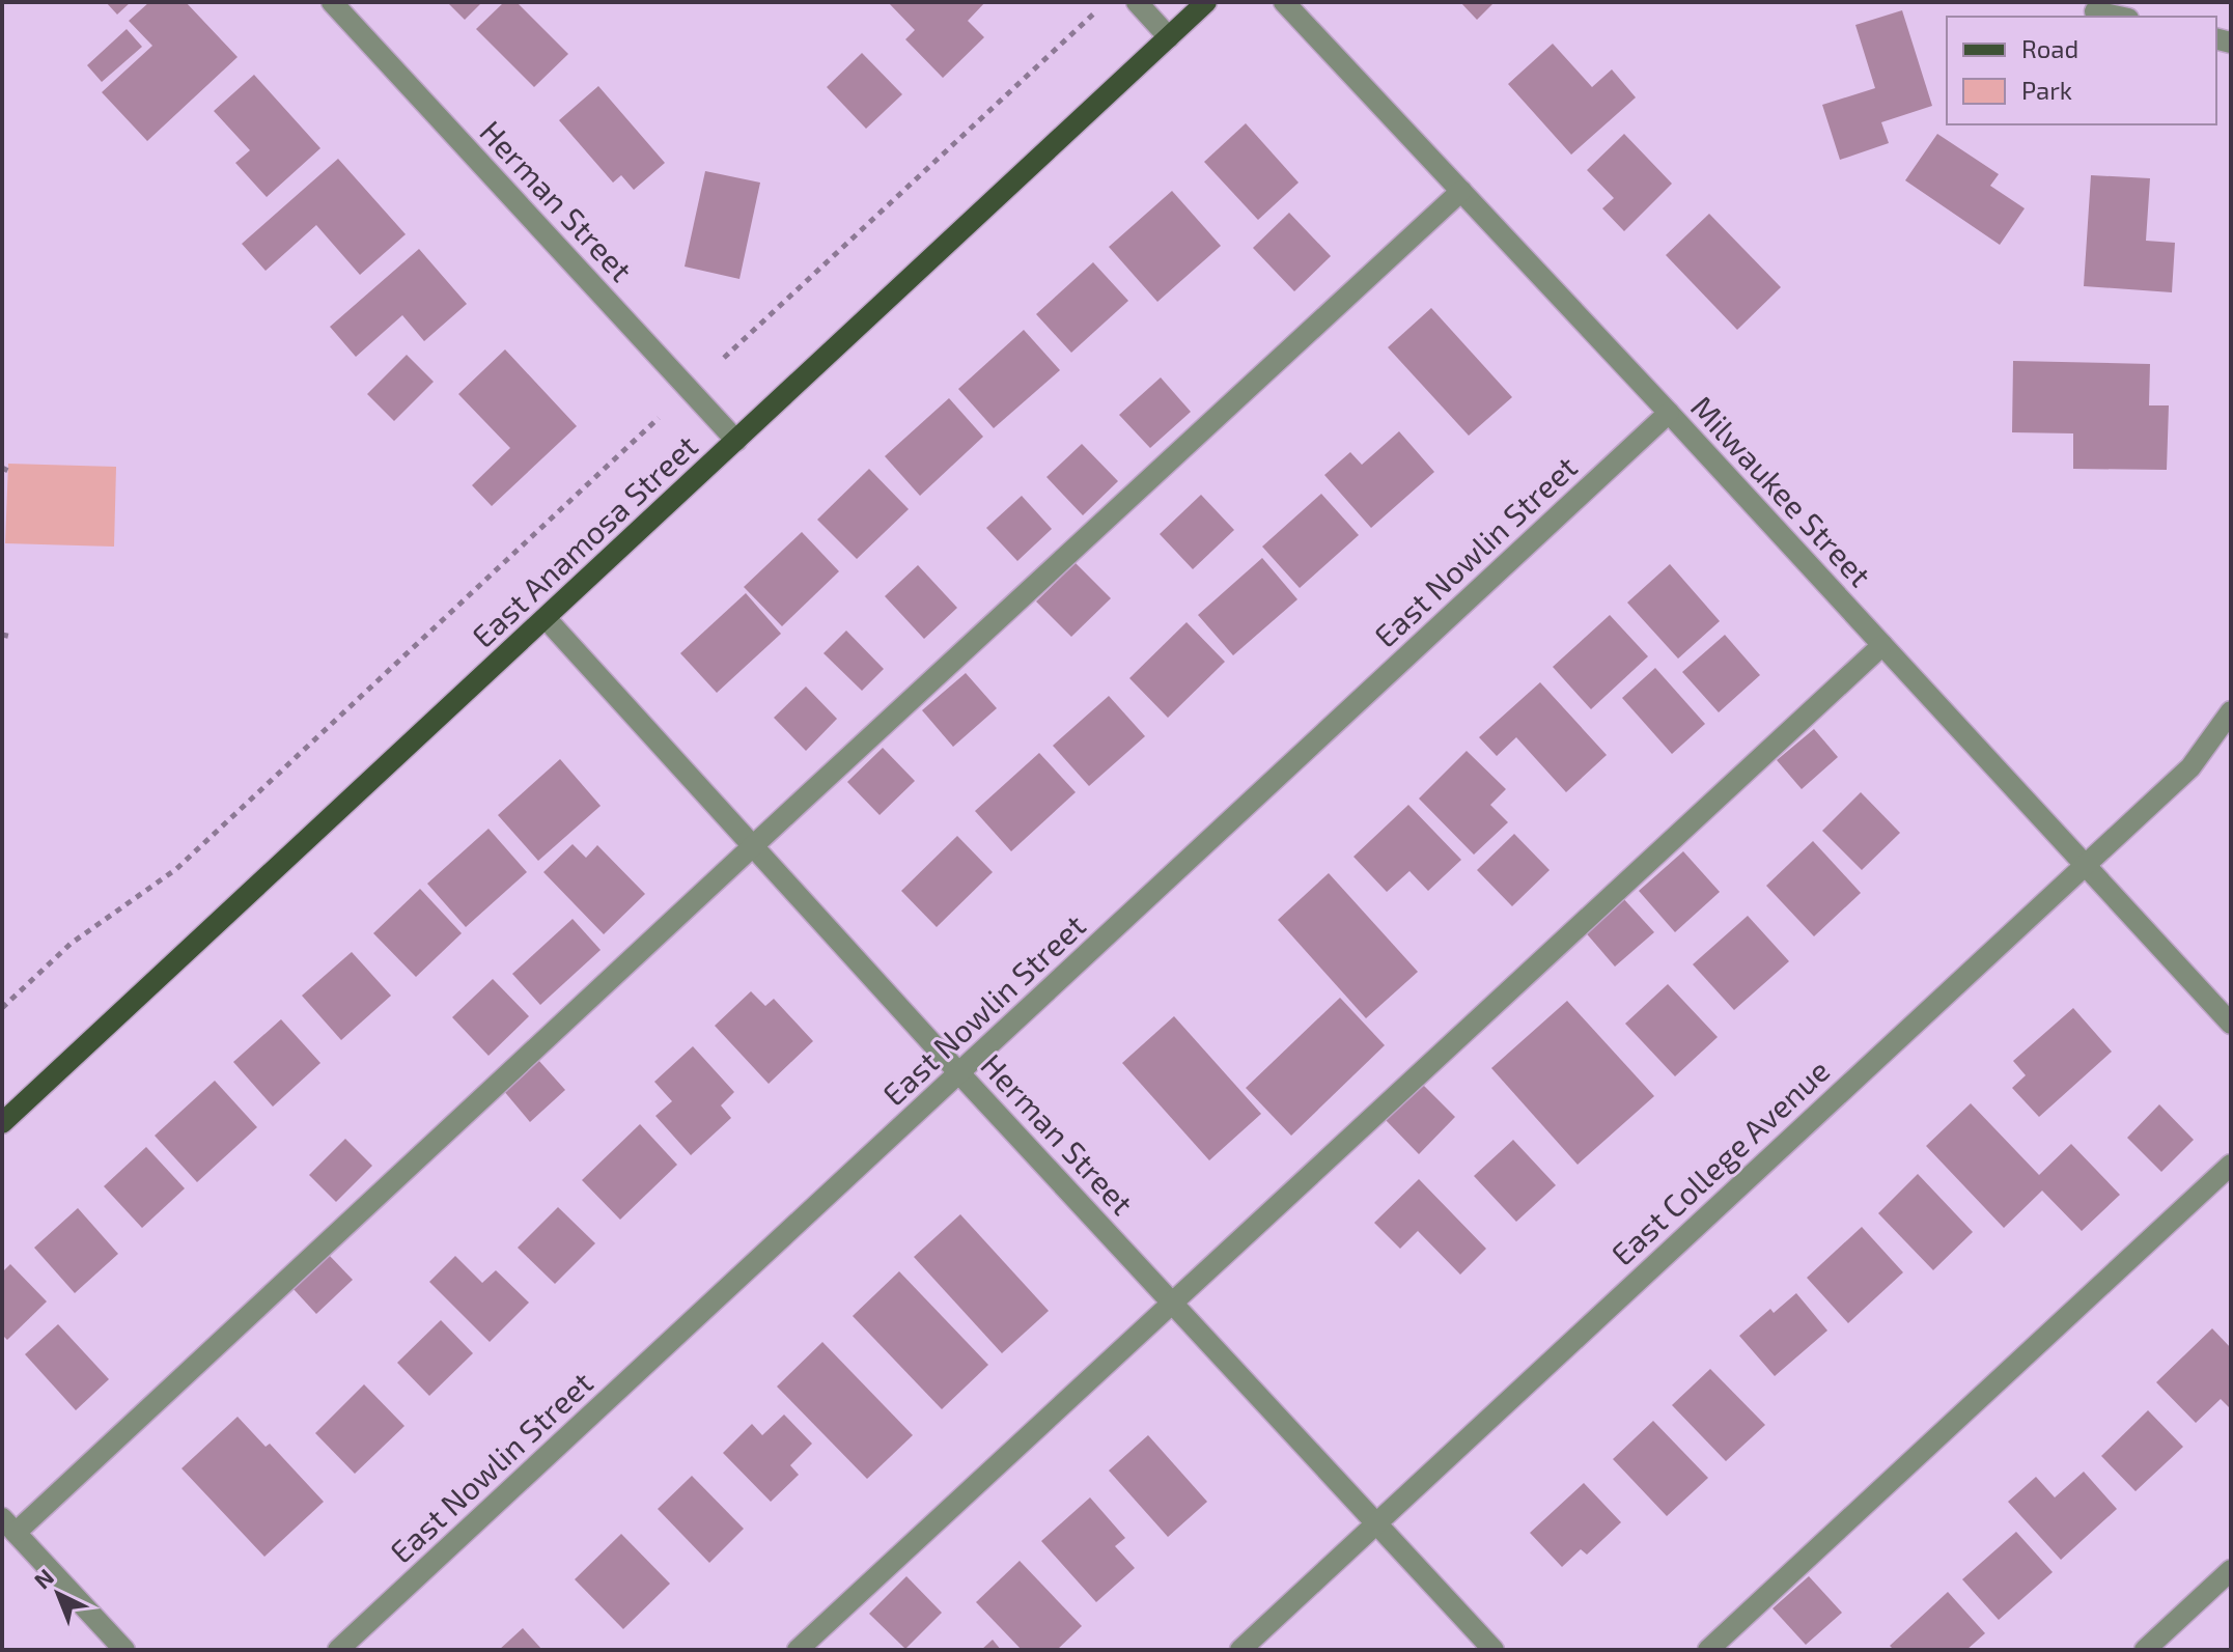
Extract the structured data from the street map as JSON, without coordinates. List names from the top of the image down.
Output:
{
  "streets": {
    "main road": ["East Anamosa Street"],
    "street": [
      "Herman Street",
      "Milwaukee Street",
      "East Nowlin Street",
      "East College Avenue"
    ]
  },
  "crossings": [
    ["Herman Street", "East Anamosa Street"],
    ["Herman Street", "East Nowlin Street"],
    ["Herman Street", "East College Avenue"],
    ["Milwaukee Street", "East Nowlin Street"],
    ["Milwaukee Street", "East College Avenue"]
  ],
  "legend": ["Road", "Park"],
  "north": "top left"
}
